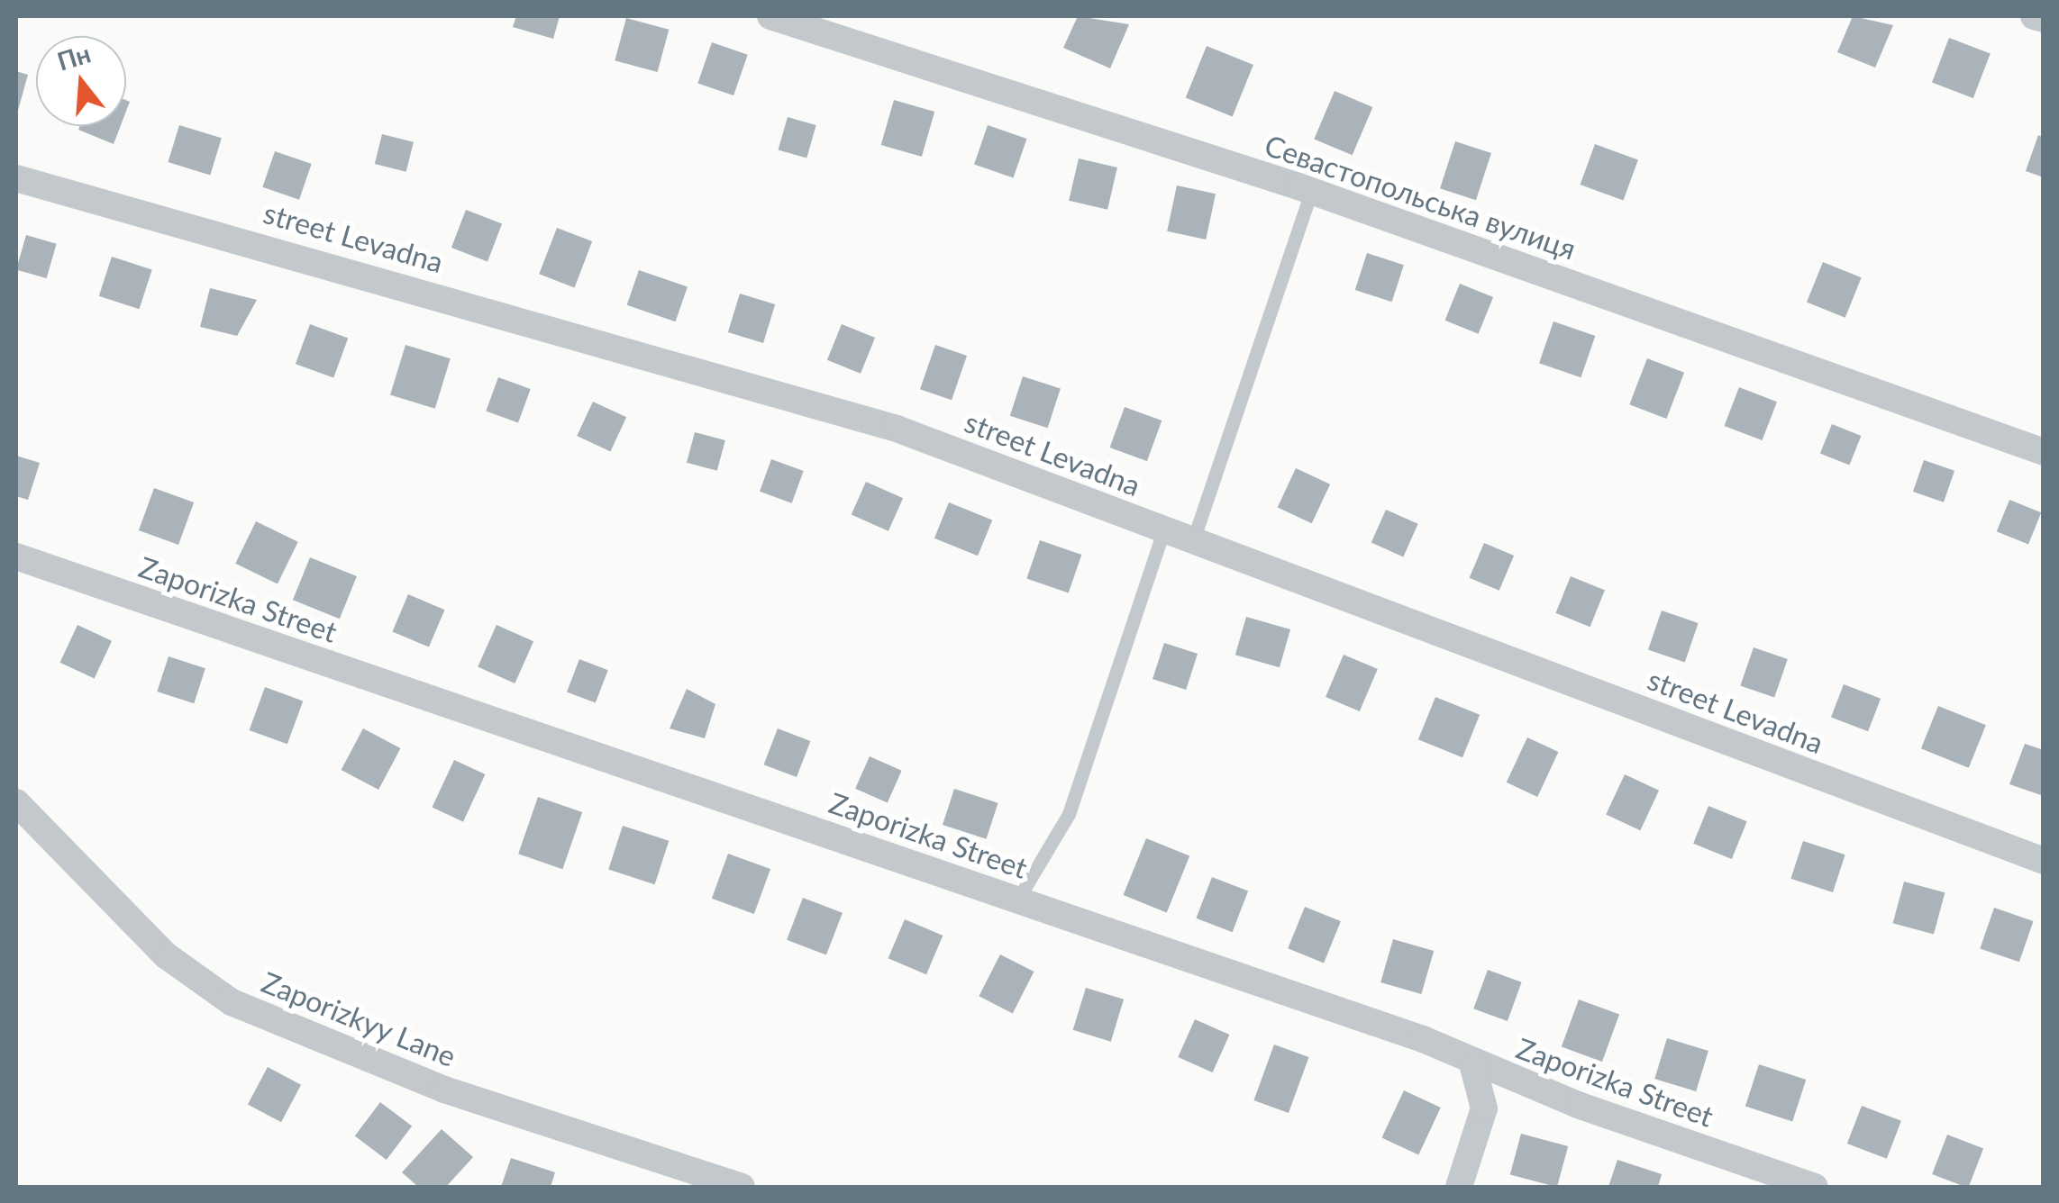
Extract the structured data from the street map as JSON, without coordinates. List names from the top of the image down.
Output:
{
  "streets": {
    "street": [
      "Севастопольська вулиця",
      "street Levadna",
      "Zaporizka Street",
      "Zaporizkyy Lane"
    ]
  },
  "north": "top"
}
